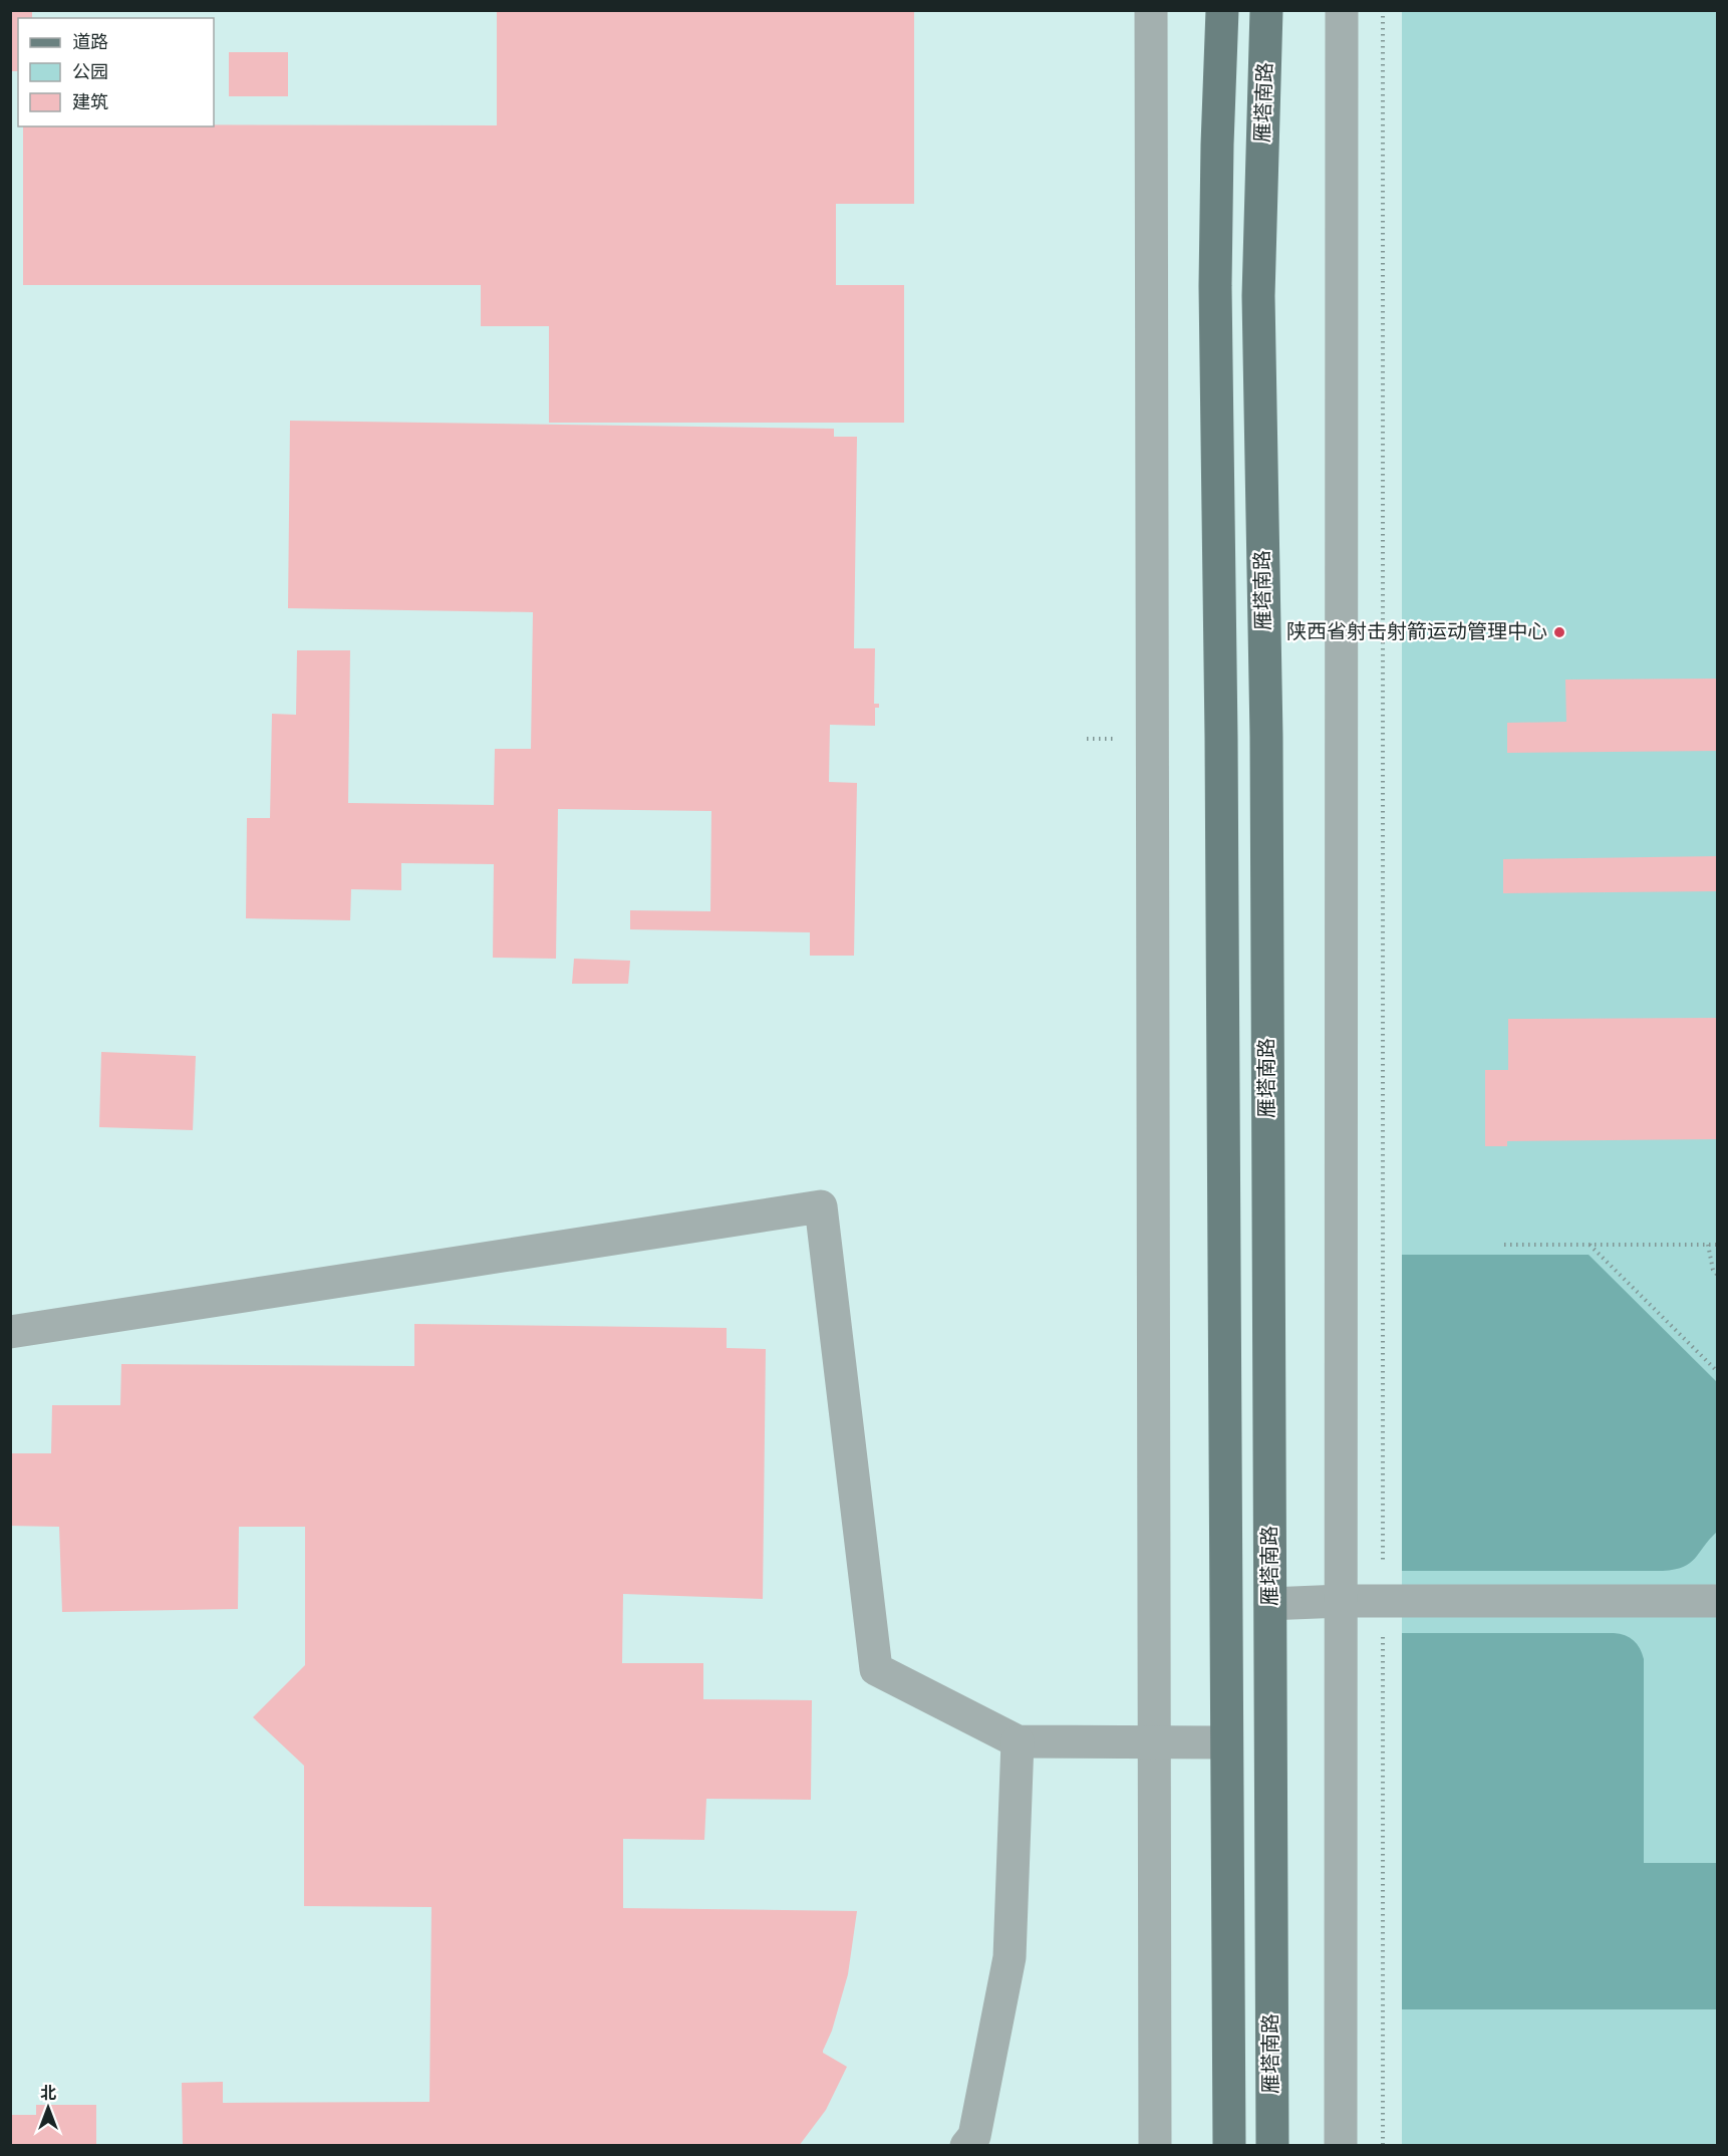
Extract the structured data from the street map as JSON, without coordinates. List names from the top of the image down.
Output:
{
  "streets": {
    "main road": ["雁塔南路"]
  },
  "places": ["陕西省射击射箭运动管理中心"],
  "legend": ["道路", "公园", "建筑"],
  "north": "top"
}
